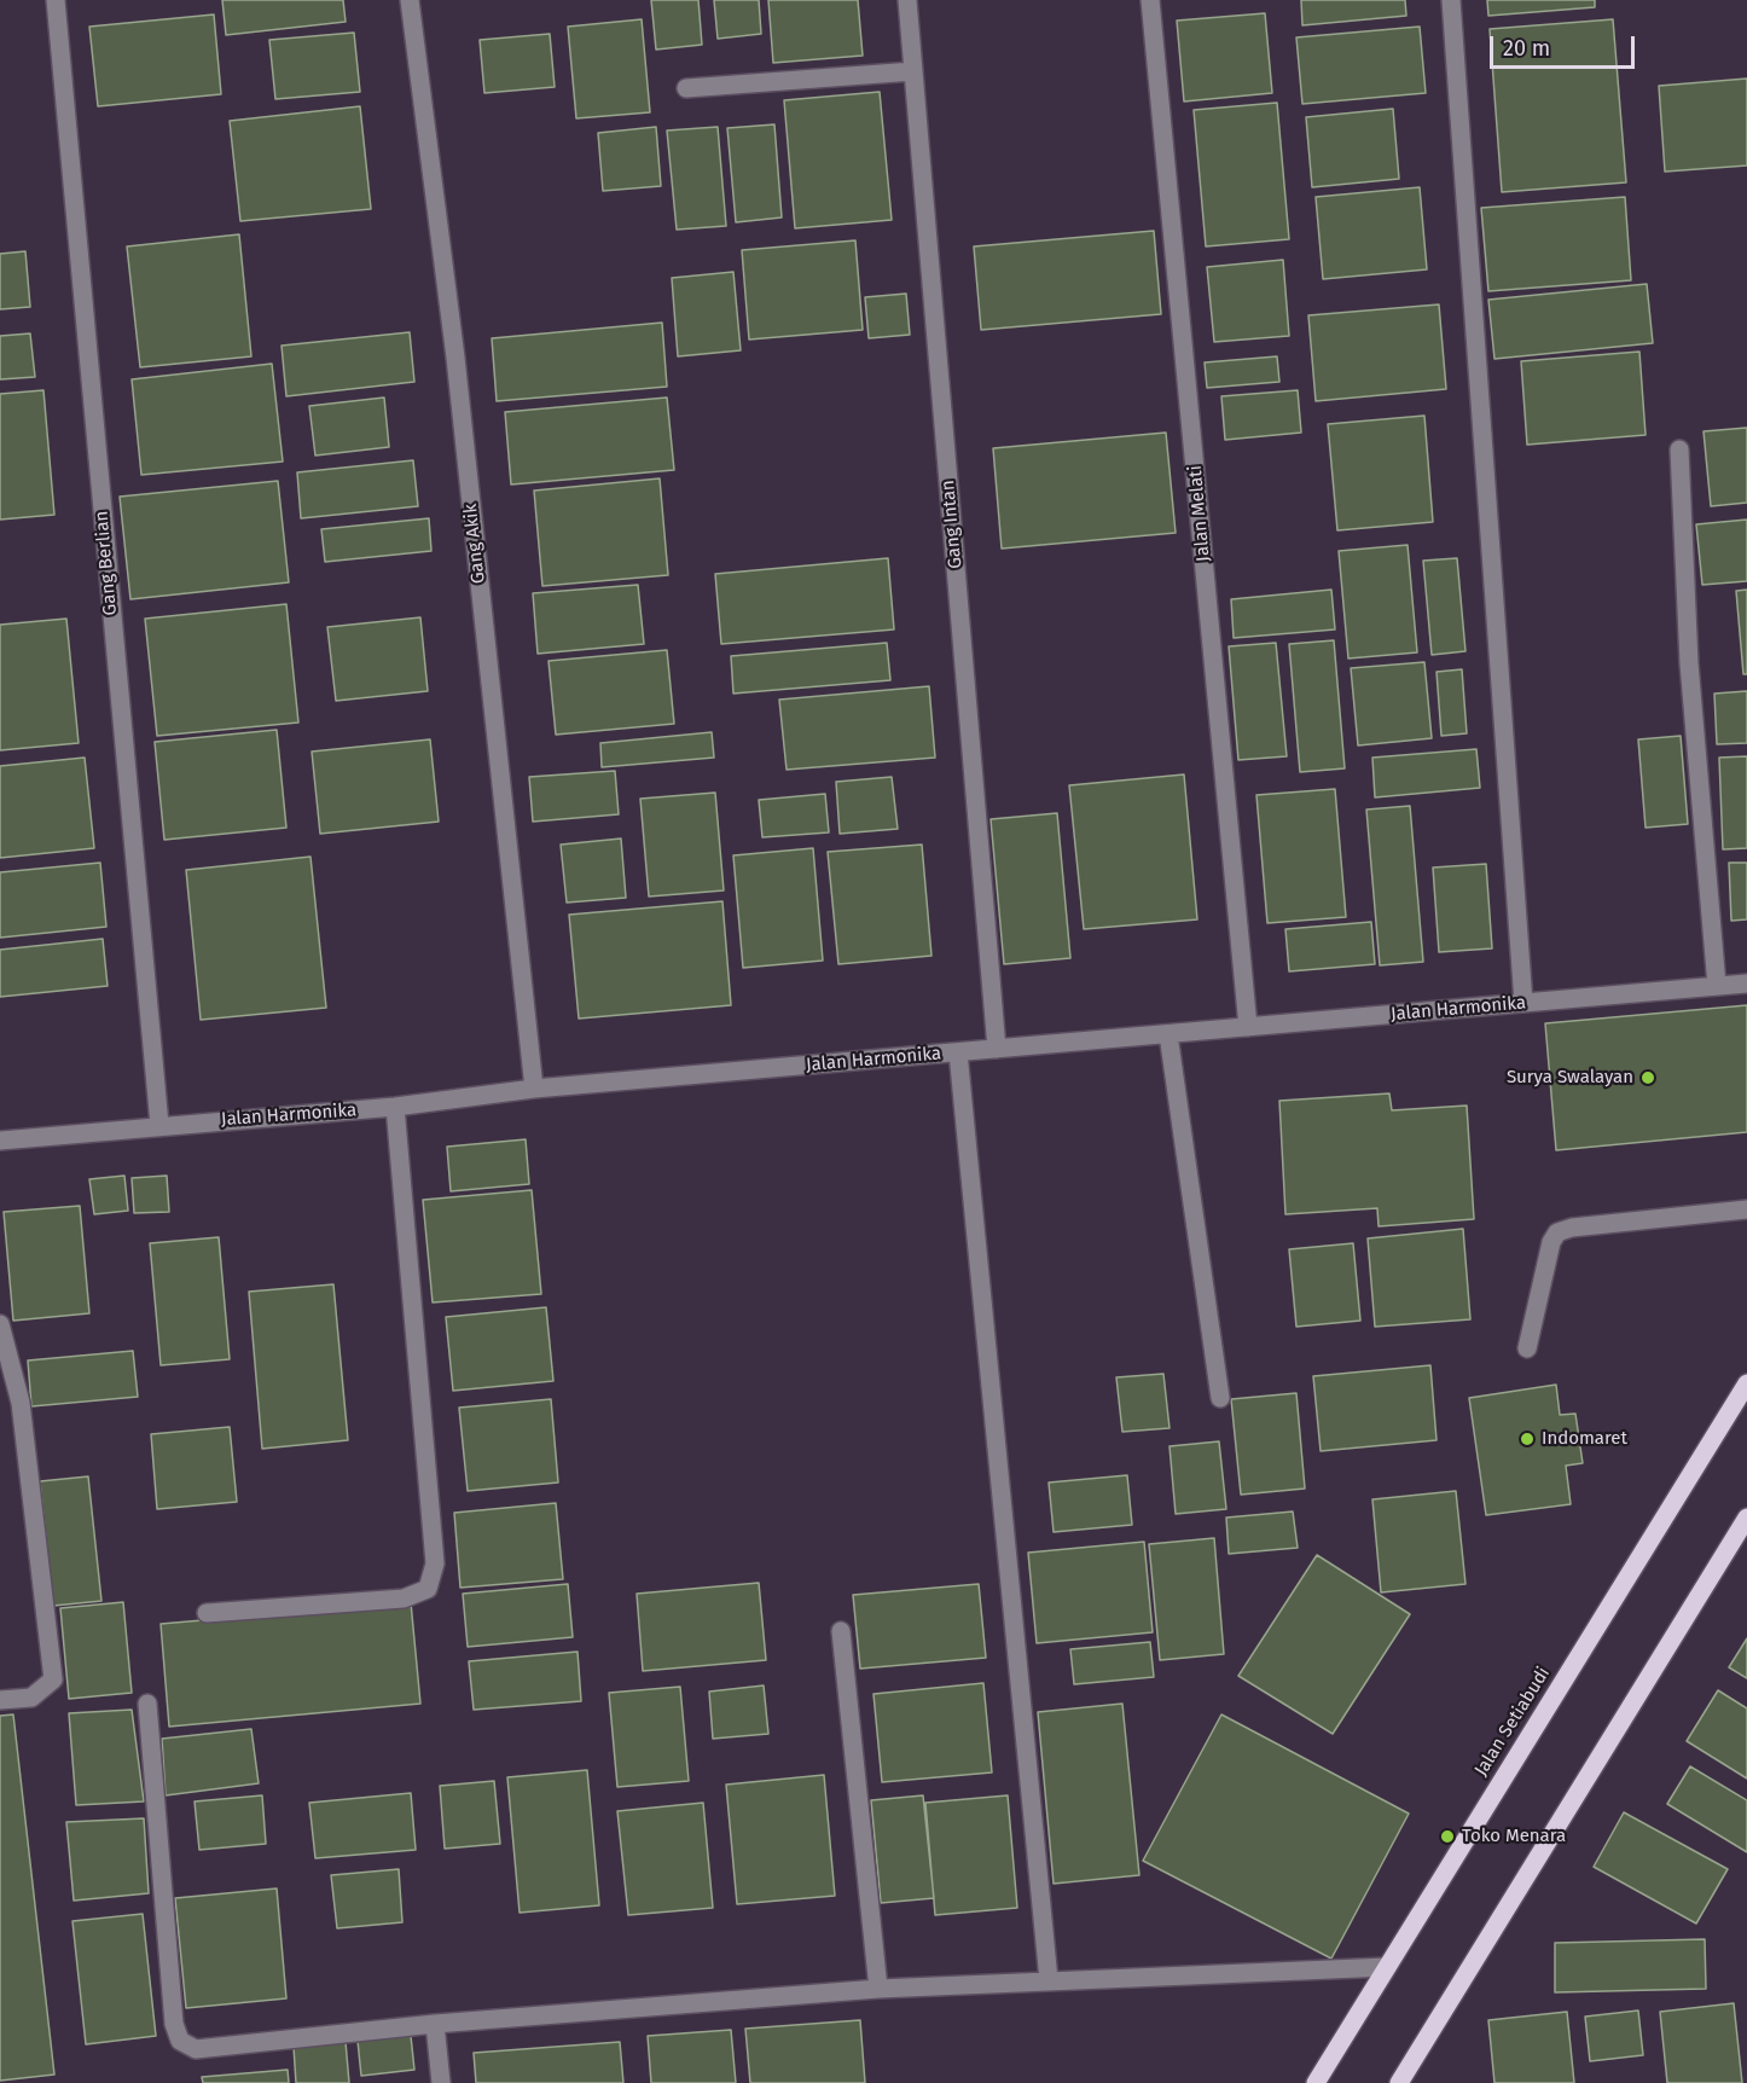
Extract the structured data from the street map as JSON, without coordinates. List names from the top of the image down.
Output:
{
  "streets": {
    "main road": ["Jalan Setiabudi"],
    "street": [
      "Jalan Melati",
      "Gang Intan",
      "Gang Akik",
      "Gang Berlian",
      "Jalan Harmonika"
    ]
  },
  "crossings": [
    ["Jalan Melati", "Jalan Harmonika"],
    ["Gang Intan", "Jalan Harmonika"],
    ["Gang Akik", "Jalan Harmonika"],
    ["Gang Berlian", "Jalan Harmonika"]
  ],
  "places": ["Surya Swalayan", "Indomaret", "Toko Menara"],
  "scale_bar": "20 m"
}
